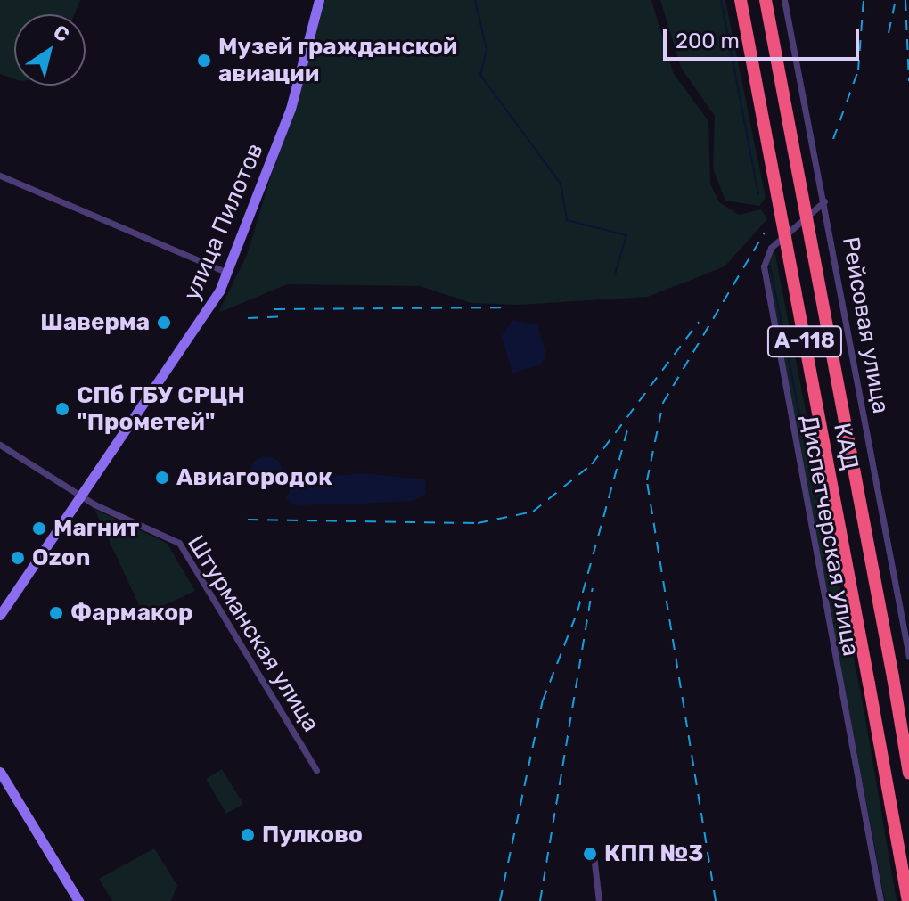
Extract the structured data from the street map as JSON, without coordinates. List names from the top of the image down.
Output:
{
  "streets": {
    "highway": ["А-118", "КАД"],
    "street": [
      "улица Пилотов",
      "Рейсовая улица",
      "Диспетчерская улица",
      "Штурманская улица"
    ]
  },
  "crossings": [
    ["улица Пилотов", "Штурманская улица"],
    ["Рейсовая улица", "Диспетчерская улица"]
  ],
  "places": [
    "Музей гражданской авиации",
    "Шаверма",
    "СПб ГБУ СРЦН \"Прометей\"",
    "Авиагородок",
    "Магнит",
    "Ozon",
    "Фармакор",
    "Пулково",
    "КПП №3"
  ],
  "scale_bar": "200 m",
  "north": "top right"
}
